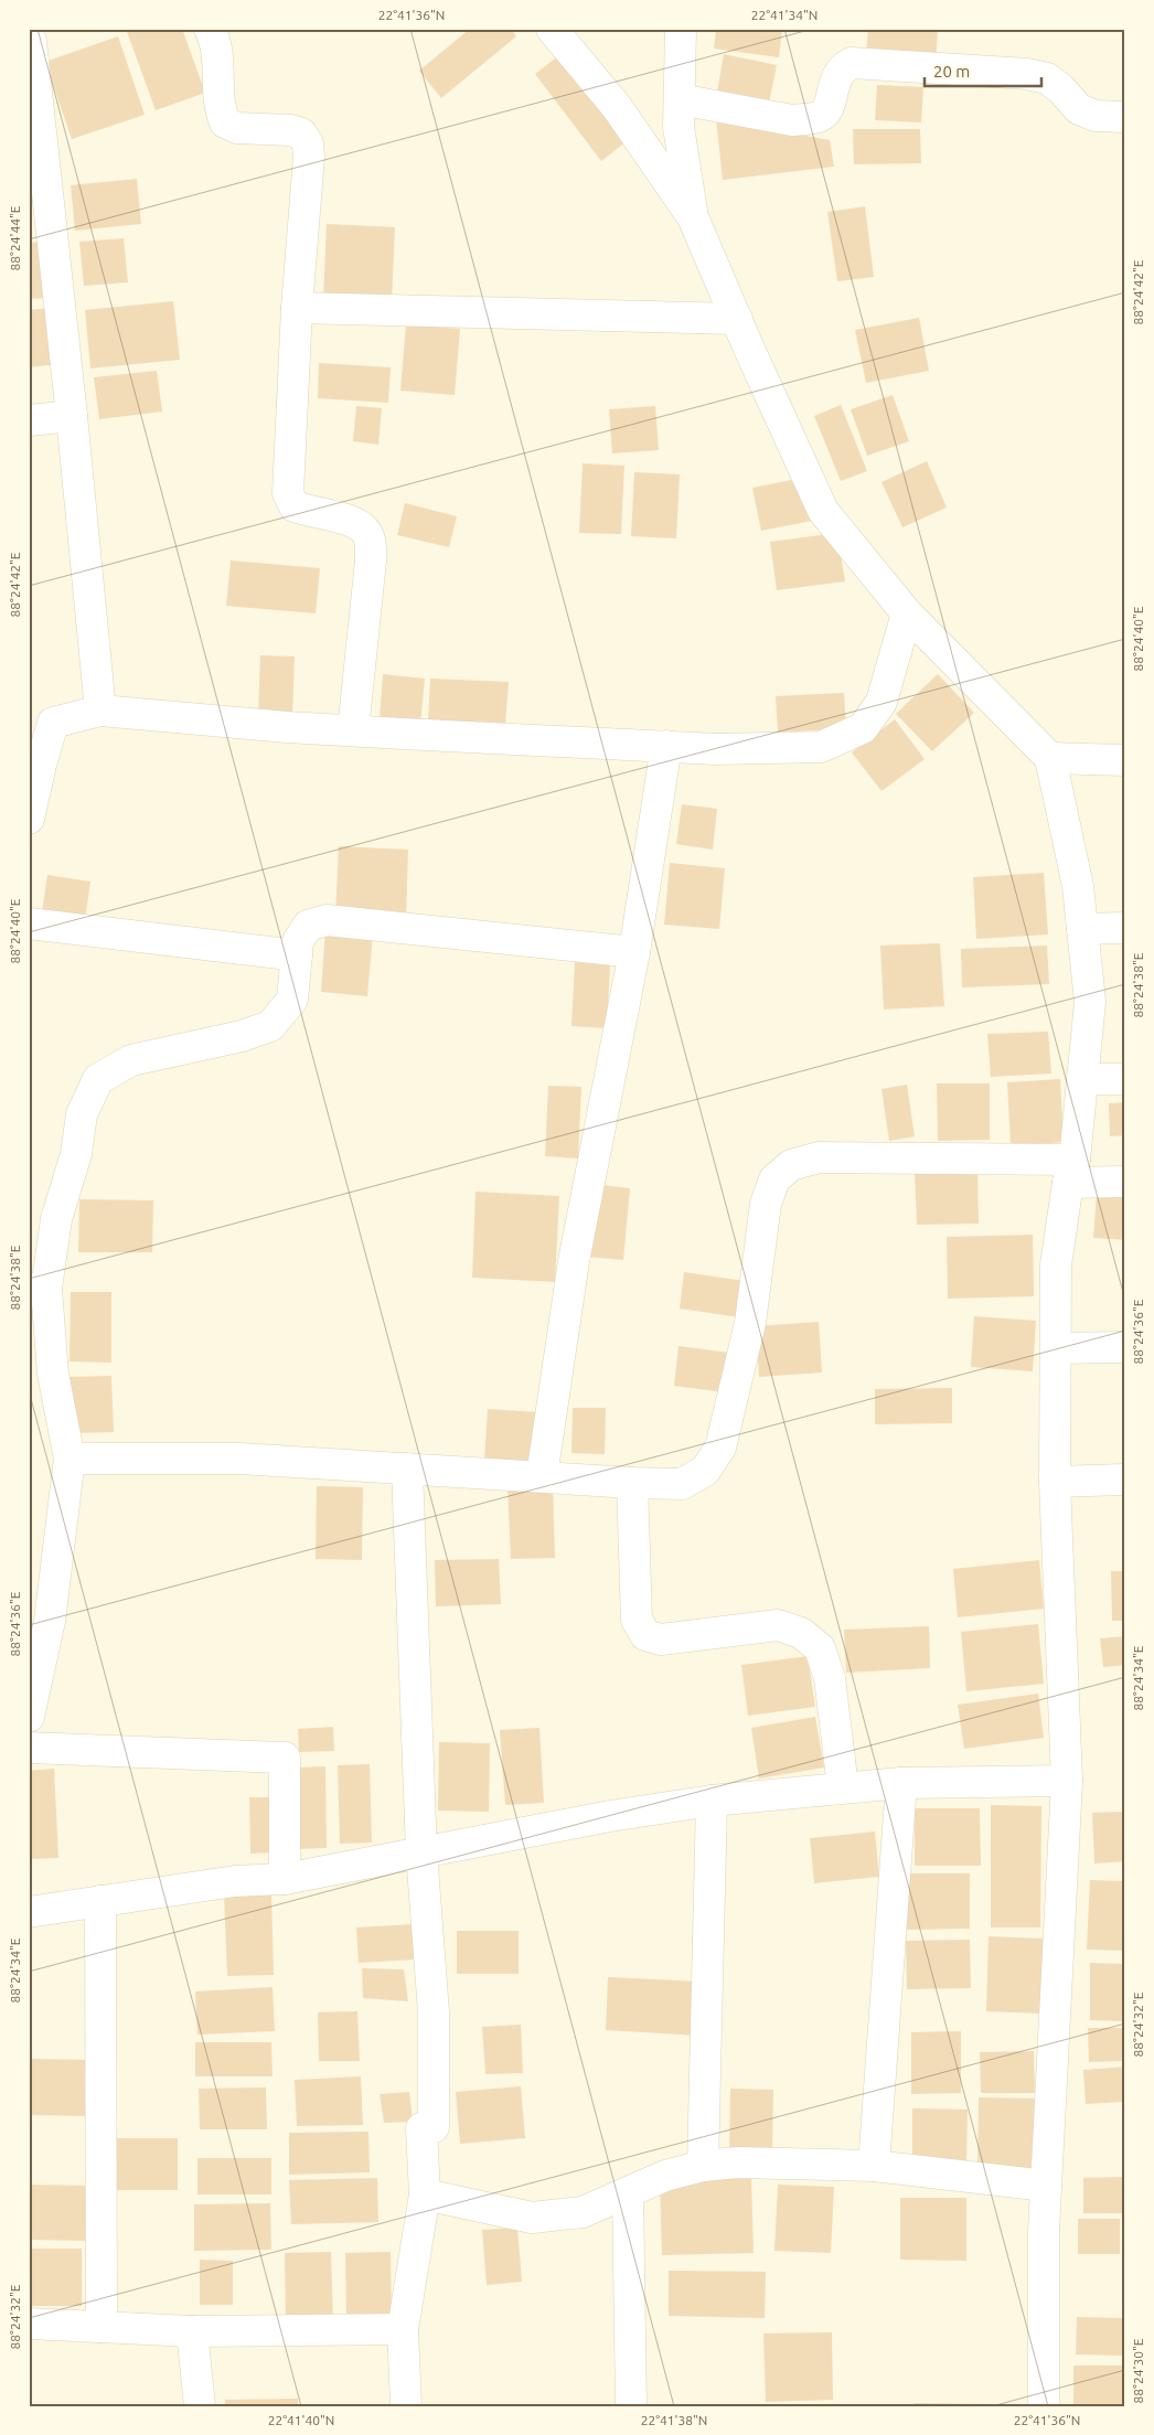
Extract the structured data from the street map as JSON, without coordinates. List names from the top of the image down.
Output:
{
  "scale_bar": "20 m",
  "coordinates": [
    "22°41'36\"N",
    "22°41'34\"N",
    "88°24'44\"E",
    "88°24'42\"E",
    "88°24'40\"E",
    "88°24'38\"E",
    "88°24'36\"E",
    "88°24'34\"E",
    "88°24'32\"E",
    "88°24'30\"E",
    "22°41'40\"N",
    "22°41'38\"N"
  ]
}
